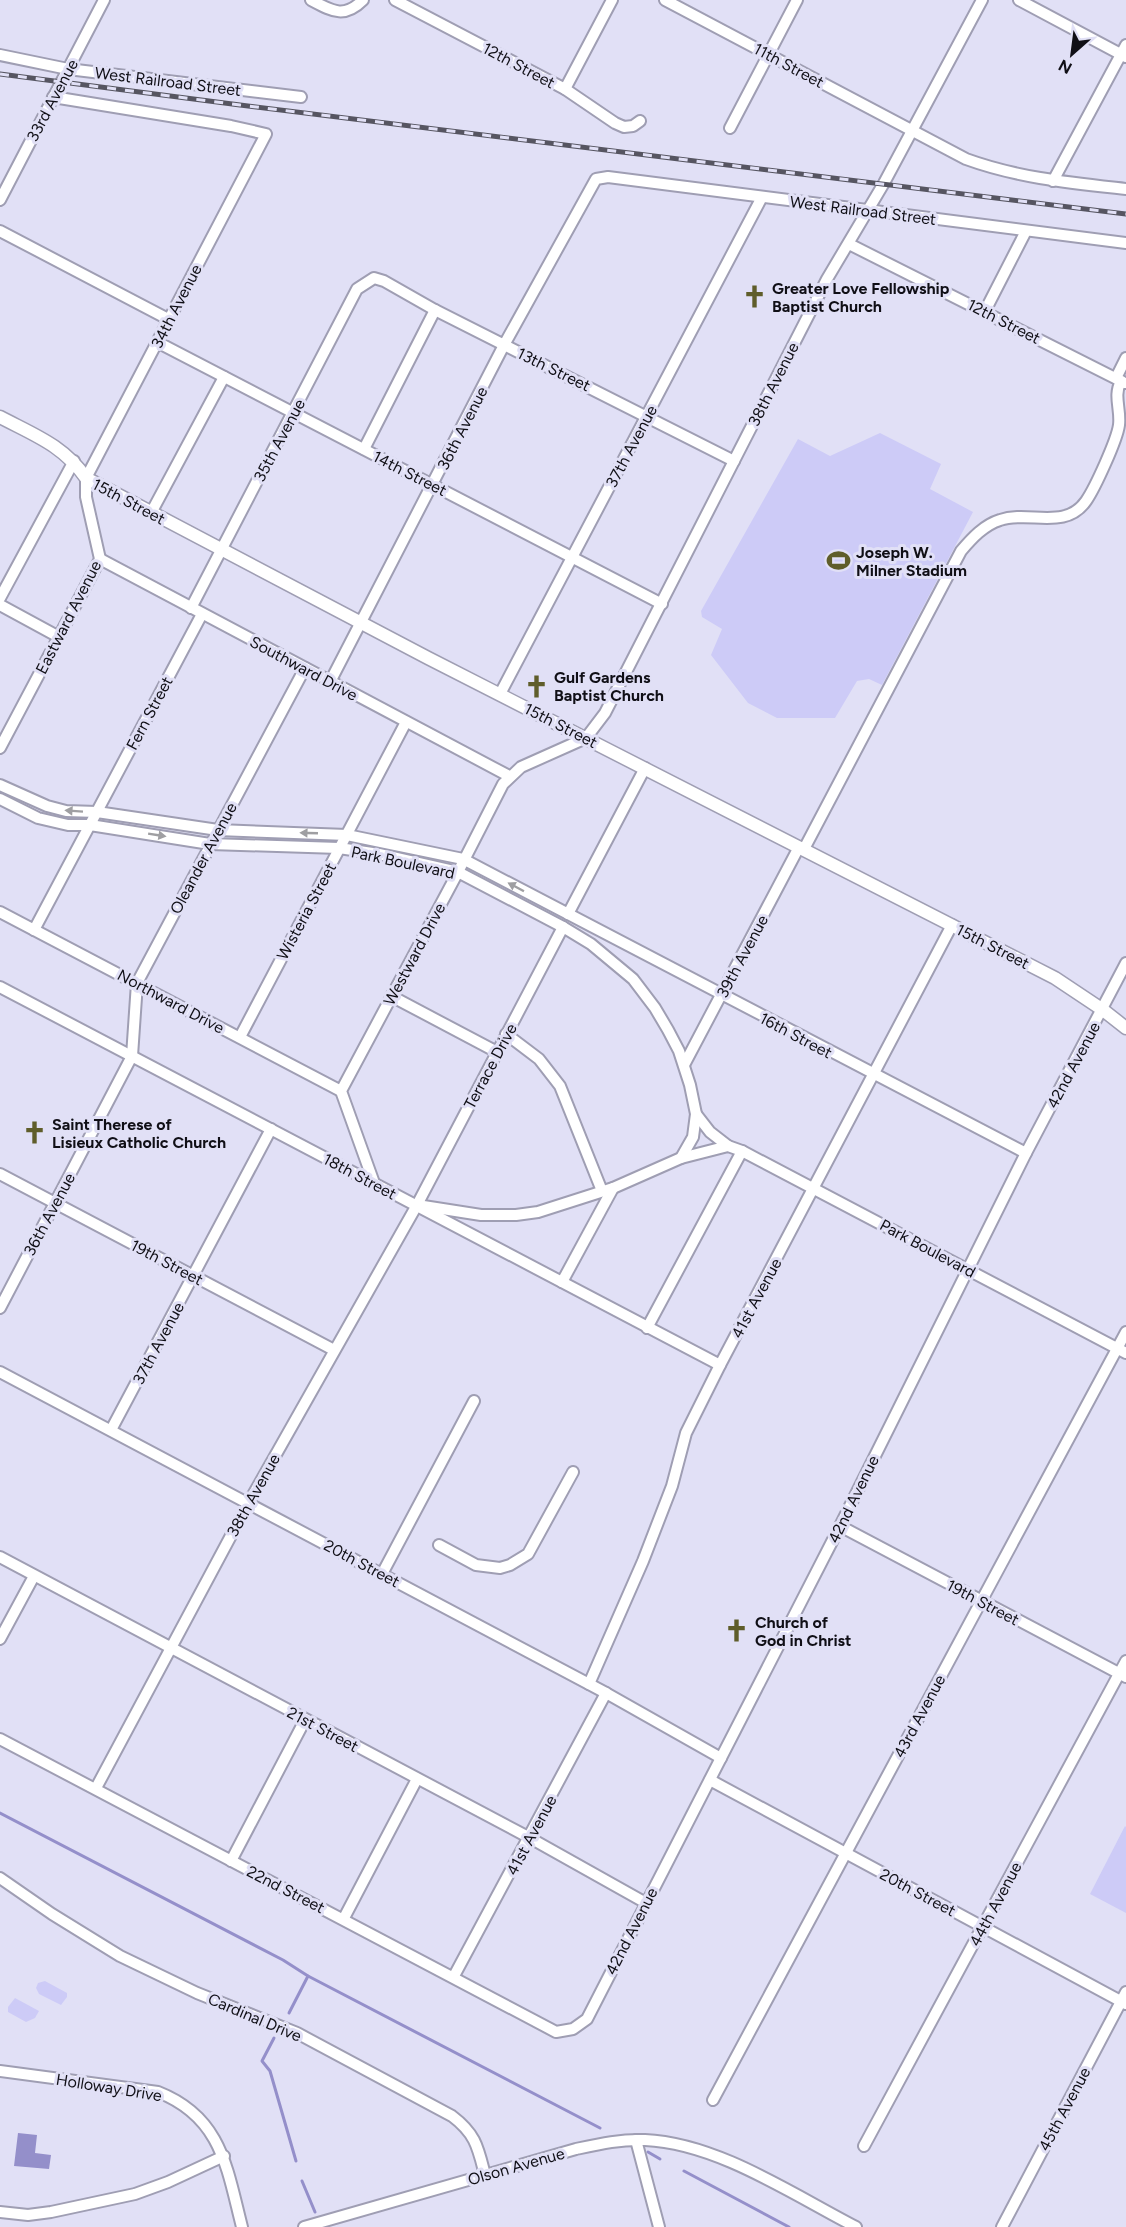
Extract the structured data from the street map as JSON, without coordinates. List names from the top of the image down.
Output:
{
  "streets": {
    "main road": ["15th Street"],
    "street": [
      "12th Street",
      "11th Street",
      "West Railroad Street",
      "33rd Avenue",
      "34th Avenue",
      "13th Street",
      "38th Avenue",
      "36th Avenue",
      "35th Avenue",
      "37th Avenue",
      "14th Street",
      "Eastward Avenue",
      "Southward Drive",
      "Fern Street",
      "Oleander Avenue",
      "Park Boulevard",
      "Wisteria Street",
      "Westward Drive",
      "39th Avenue",
      "Northward Drive",
      "16th Street",
      "42nd Avenue",
      "Terrace Drive",
      "18th Street",
      "19th Street",
      "41st Avenue",
      "20th Street",
      "43rd Avenue",
      "21st Street",
      "22nd Street",
      "44th Avenue",
      "Cardinal Drive",
      "Holloway Drive",
      "45th Avenue",
      "Olson Avenue"
    ]
  },
  "crossings": [
    ["12th Street", "38th Avenue"],
    ["12th Street", "39th Avenue"],
    ["11th Street", "38th Avenue"],
    ["West Railroad Street", "33rd Avenue"],
    ["West Railroad Street", "34th Avenue"],
    ["West Railroad Street", "38th Avenue"],
    ["West Railroad Street", "36th Avenue"],
    ["West Railroad Street", "37th Avenue"],
    ["34th Avenue", "14th Street"],
    ["34th Avenue", "15th Street"],
    ["34th Avenue", "Eastward Avenue"],
    ["13th Street", "38th Avenue"],
    ["13th Street", "36th Avenue"],
    ["13th Street", "35th Avenue"],
    ["13th Street", "37th Avenue"],
    ["38th Avenue", "14th Street"],
    ["38th Avenue", "15th Street"],
    ["38th Avenue", "Westward Drive"],
    ["38th Avenue", "Terrace Drive"],
    ["38th Avenue", "18th Street"],
    ["38th Avenue", "19th Street"],
    ["38th Avenue", "20th Street"],
    ["38th Avenue", "21st Street"],
    ["38th Avenue", "22nd Street"],
    ["36th Avenue", "14th Street"],
    ["36th Avenue", "15th Street"],
    ["36th Avenue", "Southward Drive"],
    ["36th Avenue", "Oleander Avenue"],
    ["36th Avenue", "18th Street"],
    ["36th Avenue", "19th Street"],
    ["35th Avenue", "14th Street"],
    ["35th Avenue", "15th Street"],
    ["35th Avenue", "Southward Drive"],
    ["37th Avenue", "14th Street"],
    ["37th Avenue", "15th Street"],
    ["37th Avenue", "18th Street"],
    ["37th Avenue", "19th Street"],
    ["37th Avenue", "20th Street"],
    ["15th Street", "Eastward Avenue"],
    ["15th Street", "Westward Drive"],
    ["15th Street", "39th Avenue"],
    ["15th Street", "42nd Avenue"],
    ["15th Street", "41st Avenue"],
    ["Eastward Avenue", "Southward Drive"],
    ["Southward Drive", "Fern Street"],
    ["Southward Drive", "Oleander Avenue"],
    ["Southward Drive", "Wisteria Street"],
    ["Southward Drive", "Westward Drive"],
    ["Fern Street", "Park Boulevard"],
    ["Oleander Avenue", "Park Boulevard"],
    ["Oleander Avenue", "Northward Drive"],
    ["Oleander Avenue", "18th Street"],
    ["Park Boulevard", "Wisteria Street"],
    ["Park Boulevard", "Westward Drive"],
    ["Park Boulevard", "39th Avenue"],
    ["Park Boulevard", "16th Street"],
    ["Park Boulevard", "42nd Avenue"],
    ["Park Boulevard", "Terrace Drive"],
    ["Park Boulevard", "41st Avenue"],
    ["Park Boulevard", "43rd Avenue"],
    ["Wisteria Street", "Northward Drive"],
    ["Westward Drive", "Northward Drive"],
    ["39th Avenue", "16th Street"],
    ["16th Street", "42nd Avenue"],
    ["16th Street", "41st Avenue"],
    ["42nd Avenue", "19th Street"],
    ["42nd Avenue", "20th Street"],
    ["42nd Avenue", "21st Street"],
    ["42nd Avenue", "22nd Street"],
    ["Terrace Drive", "18th Street"],
    ["18th Street", "41st Avenue"],
    ["19th Street", "43rd Avenue"],
    ["19th Street", "44th Avenue"],
    ["41st Avenue", "20th Street"],
    ["41st Avenue", "21st Street"],
    ["41st Avenue", "22nd Street"],
    ["20th Street", "43rd Avenue"],
    ["20th Street", "44th Avenue"],
    ["20th Street", "45th Avenue"],
    ["Cardinal Drive", "Olson Avenue"]
  ],
  "places": {
    "church": [
      "Greater Love Fellowship Baptist Church",
      "Gulf Gardens Baptist Church",
      "Saint Therese of Lisieux Catholic Church",
      "Church of God in Christ"
    ],
    "sports": ["Joseph W. Milner Stadium"]
  },
  "north": "bottom left"
}
